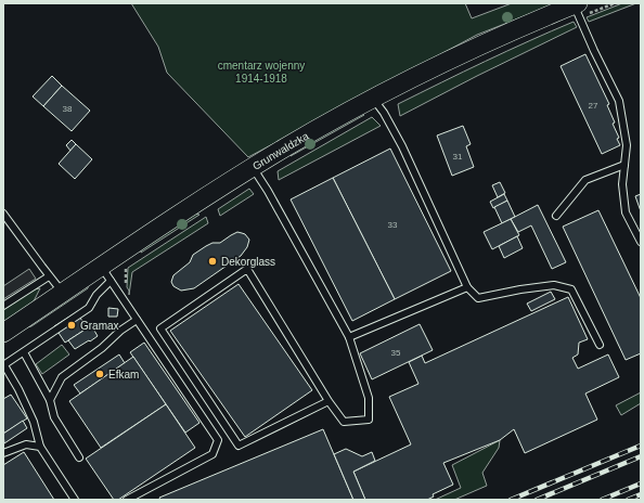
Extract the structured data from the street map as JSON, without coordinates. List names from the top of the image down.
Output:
{
  "streets": {
    "main road": ["Grunwaldzka"]
  },
  "parks": ["cmentarz wojenny 1914-1918"],
  "places": ["Dekorglass", "Gramax", "Efkam"],
  "house_numbers": [
    "27",
    "38",
    "31",
    "33",
    "35"
  ]
}
